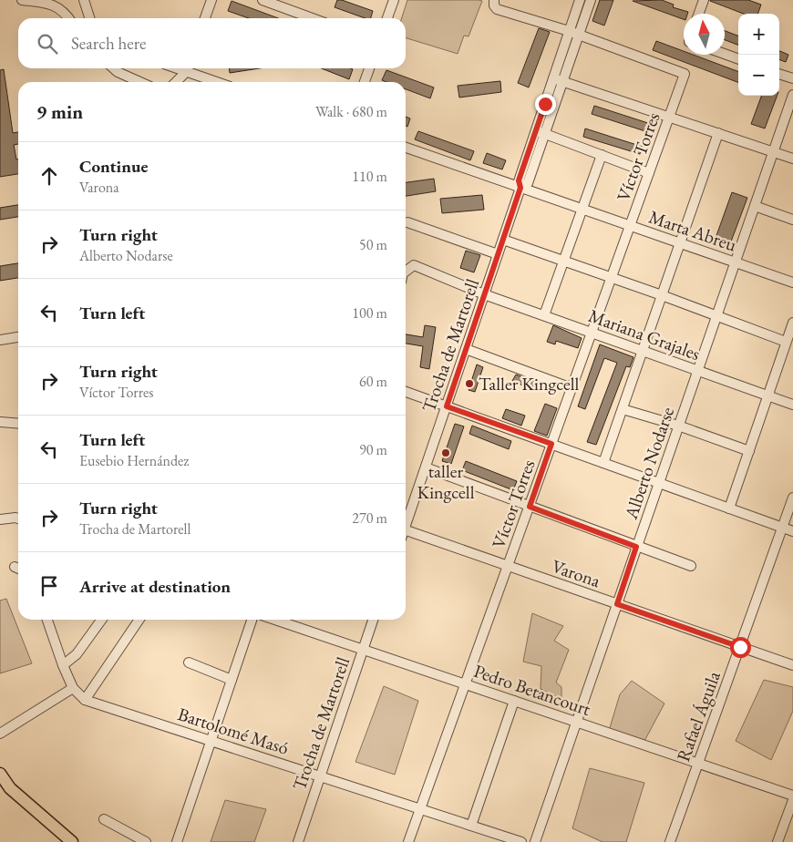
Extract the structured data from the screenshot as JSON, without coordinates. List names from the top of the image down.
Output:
{
  "streets": {
    "street": [
      "Víctor Torres",
      "Marta Abreu",
      "Mariana Grajales",
      "Trocha de Martorell",
      "Alberto Nodarse",
      "Varona",
      "Pedro Betancourt",
      "Rafael Águila",
      "Bartolomé Masó"
    ]
  },
  "crossings": [
    ["Víctor Torres", "Marta Abreu"],
    ["Víctor Torres", "Mariana Grajales"],
    ["Víctor Torres", "Trocha de Martorell"],
    ["Víctor Torres", "Varona"],
    ["Víctor Torres", "Pedro Betancourt"],
    ["Víctor Torres", "Bartolomé Masó"],
    ["Marta Abreu", "Trocha de Martorell"],
    ["Marta Abreu", "Alberto Nodarse"],
    ["Mariana Grajales", "Trocha de Martorell"],
    ["Mariana Grajales", "Alberto Nodarse"],
    ["Trocha de Martorell", "Pedro Betancourt"],
    ["Trocha de Martorell", "Bartolomé Masó"],
    ["Alberto Nodarse", "Varona"],
    ["Alberto Nodarse", "Pedro Betancourt"],
    ["Varona", "Rafael Águila"],
    ["Pedro Betancourt", "Rafael Águila"]
  ],
  "places": ["Taller Kingcell", "taller Kingcell"],
  "north": "top",
  "page": {
    "map_buttons": ["+", "−"],
    "search": "Search here",
    "heading": ["9 min", "Walk · 680 m"],
    "list": [
      ["Continue", "Varona", "110 m"],
      ["Turn right", "Alberto Nodarse", "50 m"],
      ["Turn left", "100 m"],
      ["Turn right", "Víctor Torres", "60 m"],
      ["Turn left", "Eusebio Hernández", "90 m"],
      ["Turn right", "Trocha de Martorell", "270 m"],
      "Arrive at destination"
    ]
  }
}
